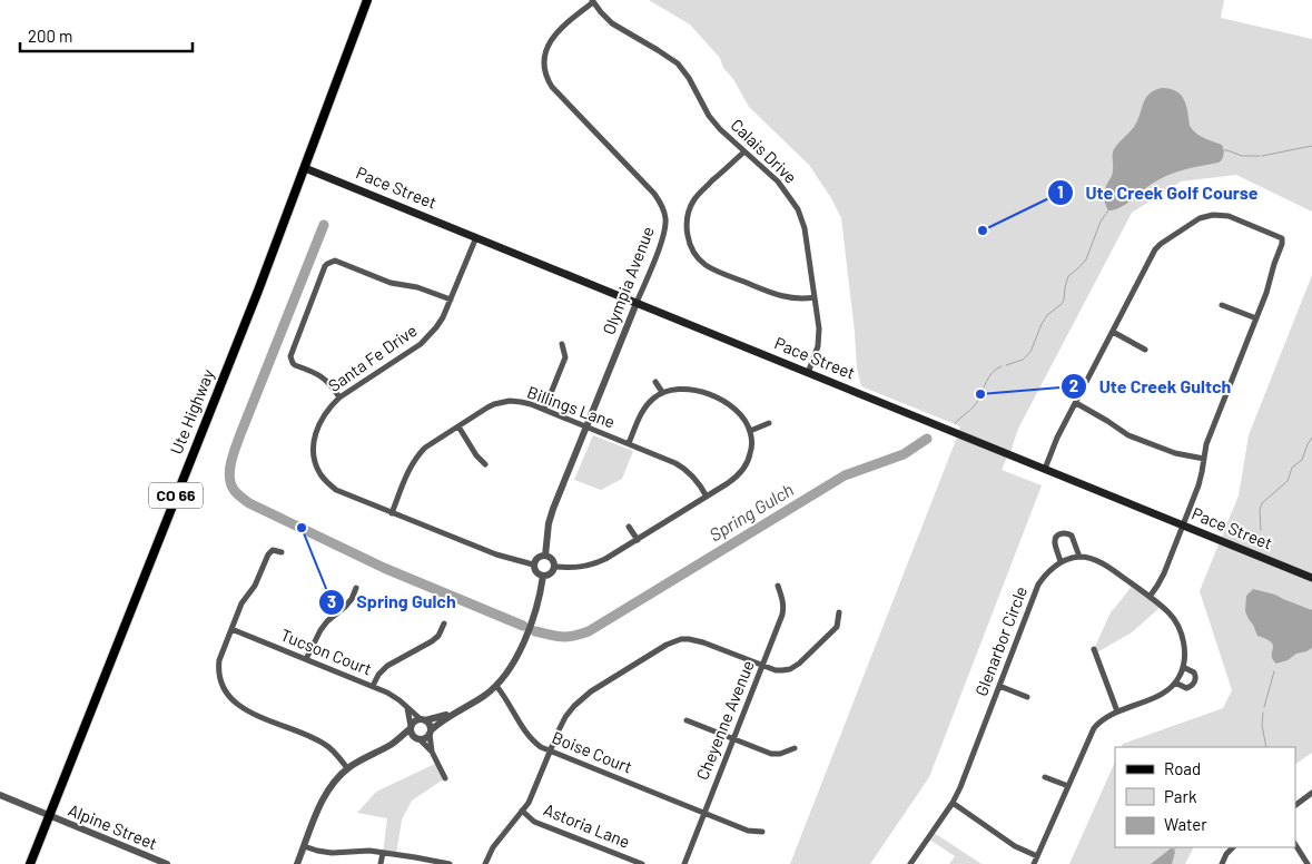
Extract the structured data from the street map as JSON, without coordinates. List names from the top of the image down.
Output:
{
  "streets": {
    "main road": ["Pace Street", "Ute Highway", "CO 66"],
    "street": [
      "Calais Drive",
      "Olympia Avenue",
      "Santa Fe Drive",
      "Billings Lane",
      "Glenarbor Circle",
      "Tucson Court",
      "Cheyenne Avenue",
      "Boise Court",
      "Astoria Lane",
      "Alpine Street"
    ]
  },
  "crossings": [
    ["Calais Drive", "Pace Street"],
    ["Calais Drive", "Olympia Avenue"],
    ["Pace Street", "Olympia Avenue"],
    ["Pace Street", "Santa Fe Drive"],
    ["Pace Street", "Ute Highway"],
    ["Olympia Avenue", "Santa Fe Drive"],
    ["Olympia Avenue", "Billings Lane"],
    ["Santa Fe Drive", "Billings Lane"],
    ["Ute Highway", "Alpine Street"],
    ["Cheyenne Avenue", "Boise Court"]
  ],
  "water": ["Spring Gulch"],
  "places": ["Ute Creek Golf Course", "Ute Creek Gultch", "Spring Gulch"],
  "legend": ["Road", "Park", "Water"],
  "scale_bar": "200 m"
}
